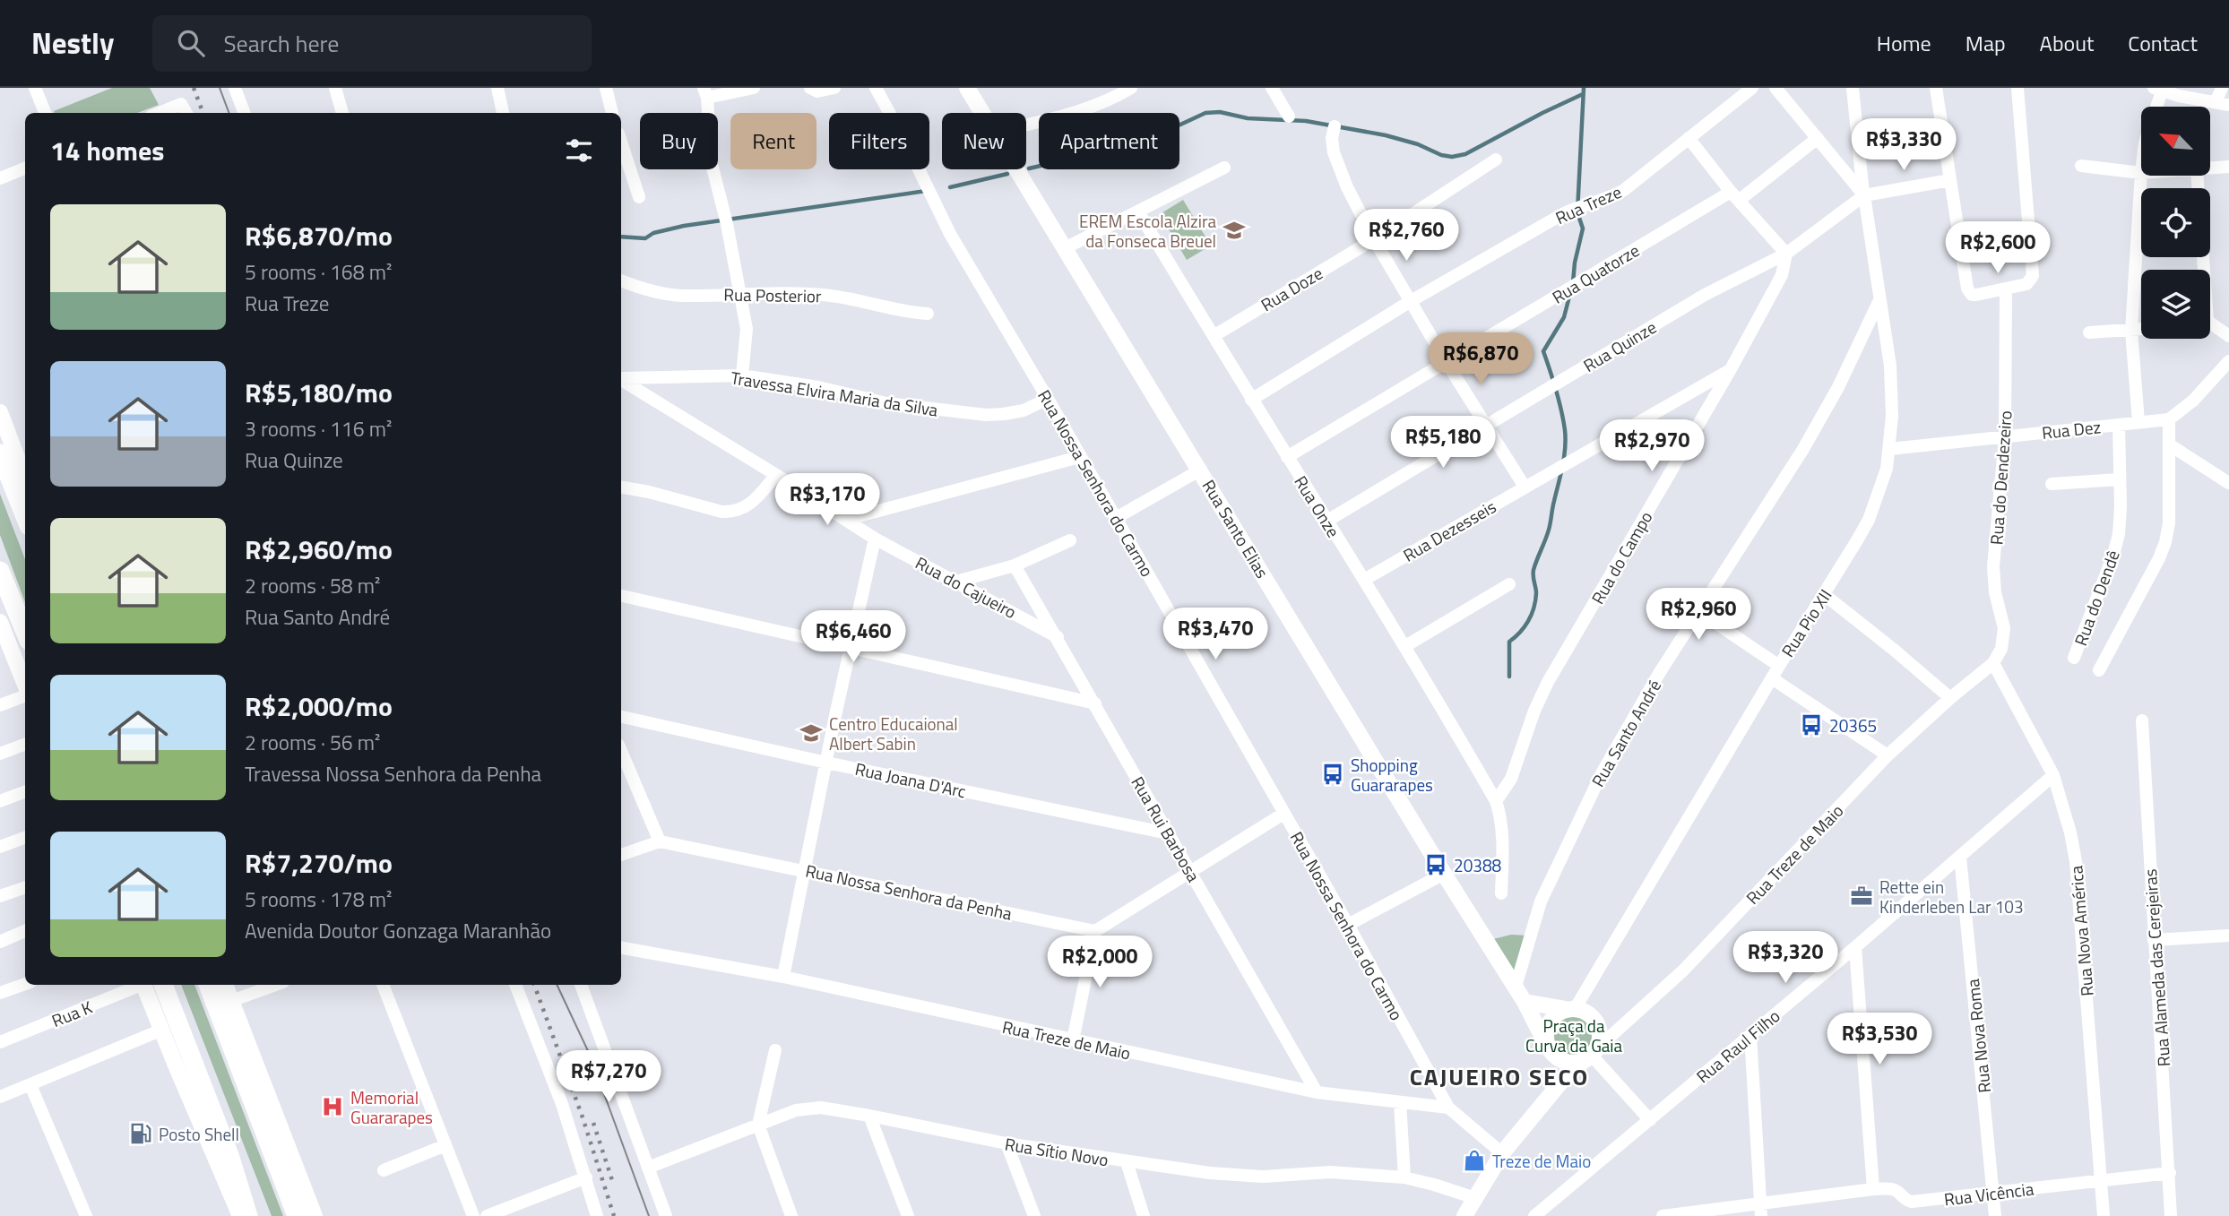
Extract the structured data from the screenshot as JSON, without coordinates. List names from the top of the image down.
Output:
{
  "streets": {
    "main road": ["Rua Santo Elias"],
    "street": [
      "Rua Treze",
      "Rua Quatorze",
      "Rua Doze",
      "Rua Posterior",
      "Rua Quinze",
      "Travessa Elvira Maria da Silva",
      "Rua Dez",
      "Rua do Dendezeiro",
      "Rua Nossa Senhora do Carmo",
      "Rua Onze",
      "Rua Dezesseis",
      "Rua do Campo",
      "Rua do Cajueiro",
      "Rua do Dendê",
      "Rua Pio XII",
      "Rua Santo André",
      "Rua Joana D'Arc",
      "Rua Rui Barbosa",
      "Rua Treze de Maio",
      "Rua Nossa Senhora da Penha",
      "Rua Nova América",
      "Rua Alameda das Cerejeiras",
      "Rua K",
      "Rua Nova Roma",
      "Rua Raul Filho",
      "Rua Sítio Novo",
      "Rua Vicência"
    ]
  },
  "crossings": [
    ["Rua Treze", "Rua Onze"],
    ["Rua Quatorze", "Rua Onze"],
    ["Rua Doze", "Rua Onze"],
    ["Rua Quinze", "Rua Onze"],
    ["Rua Quinze", "Rua do Campo"],
    ["Travessa Elvira Maria da Silva", "Rua Nossa Senhora do Carmo"],
    ["Rua Dez", "Rua do Dendezeiro"],
    ["Rua Dez", "Rua do Dendê"],
    ["Rua Dez", "Rua Pio XII"],
    ["Rua do Dendezeiro", "Rua Treze de Maio"],
    ["Rua do Dendezeiro", "Rua Nova América"],
    ["Rua Nossa Senhora do Carmo", "Rua Treze de Maio"],
    ["Rua Onze", "Rua Dezesseis"],
    ["Rua Onze", "Rua do Campo"],
    ["Rua Santo Elias", "Rua Pio XII"],
    ["Rua Santo Elias", "Rua Santo André"],
    ["Rua Santo Elias", "Rua Treze de Maio"],
    ["Rua Dezesseis", "Rua do Campo"],
    ["Rua do Cajueiro", "Rua Rui Barbosa"],
    ["Rua Pio XII", "Rua Santo André"],
    ["Rua Pio XII", "Rua Treze de Maio"],
    ["Rua Joana D'Arc", "Rua Rui Barbosa"],
    ["Rua Rui Barbosa", "Rua Treze de Maio"],
    ["Rua Treze de Maio", "Rua Nova América"],
    ["Rua Nova América", "Rua Raul Filho"],
    ["Rua Nova América", "Rua Vicência"],
    ["Rua Alameda das Cerejeiras", "Rua Vicência"],
    ["Rua Nova Roma", "Rua Raul Filho"],
    ["Rua Nova Roma", "Rua Vicência"]
  ],
  "districts": ["CAJUEIRO SECO"],
  "parks": ["Praça da Curva da Gaia"],
  "places": {
    "school or university": ["EREM Escola Alzira da Fonseca Breuel", "Centro Educaional Albert Sabin"],
    "bus stop": ["20365", "Shopping Guararapes", "20388"],
    "office": ["Rette ein Kinderleben Lar 103"],
    "hospital": ["Memorial Guararapes"],
    "fuel station": ["Posto Shell"],
    "shop": ["Treze de Maio"]
  },
  "north": "top left",
  "page": {
    "header": "Nestly",
    "search": "Search here",
    "nav": [
      "Home",
      "Map",
      "About",
      "Contact"
    ],
    "chip": [
      "Buy",
      "Rent",
      "Filters",
      "New",
      "Apartment"
    ],
    "heading": "14 homes",
    "price": [
      "R$3,330",
      "R$2,760",
      "R$2,600",
      "R$6,870",
      "R$5,180",
      "R$2,970",
      "R$3,170",
      "R$2,960",
      "R$3,470",
      "R$6,460",
      "R$3,320",
      "R$2,000",
      "R$3,530",
      "R$7,270"
    ],
    "list": [
      {
        "name": "R$6,870/mo",
        "note": "5 rooms · 168 m² · Rua Treze"
      },
      {
        "name": "R$5,180/mo",
        "note": "3 rooms · 116 m² · Rua Quinze"
      },
      {
        "name": "R$2,960/mo",
        "note": "2 rooms · 58 m² · Rua Santo André"
      },
      {
        "name": "R$2,000/mo",
        "note": "2 rooms · 56 m² · Travessa Nossa Senhora da Penha"
      },
      {
        "name": "R$7,270/mo",
        "note": "5 rooms · 178 m² · Avenida Doutor Gonzaga Maranhão"
      }
    ]
  }
}
